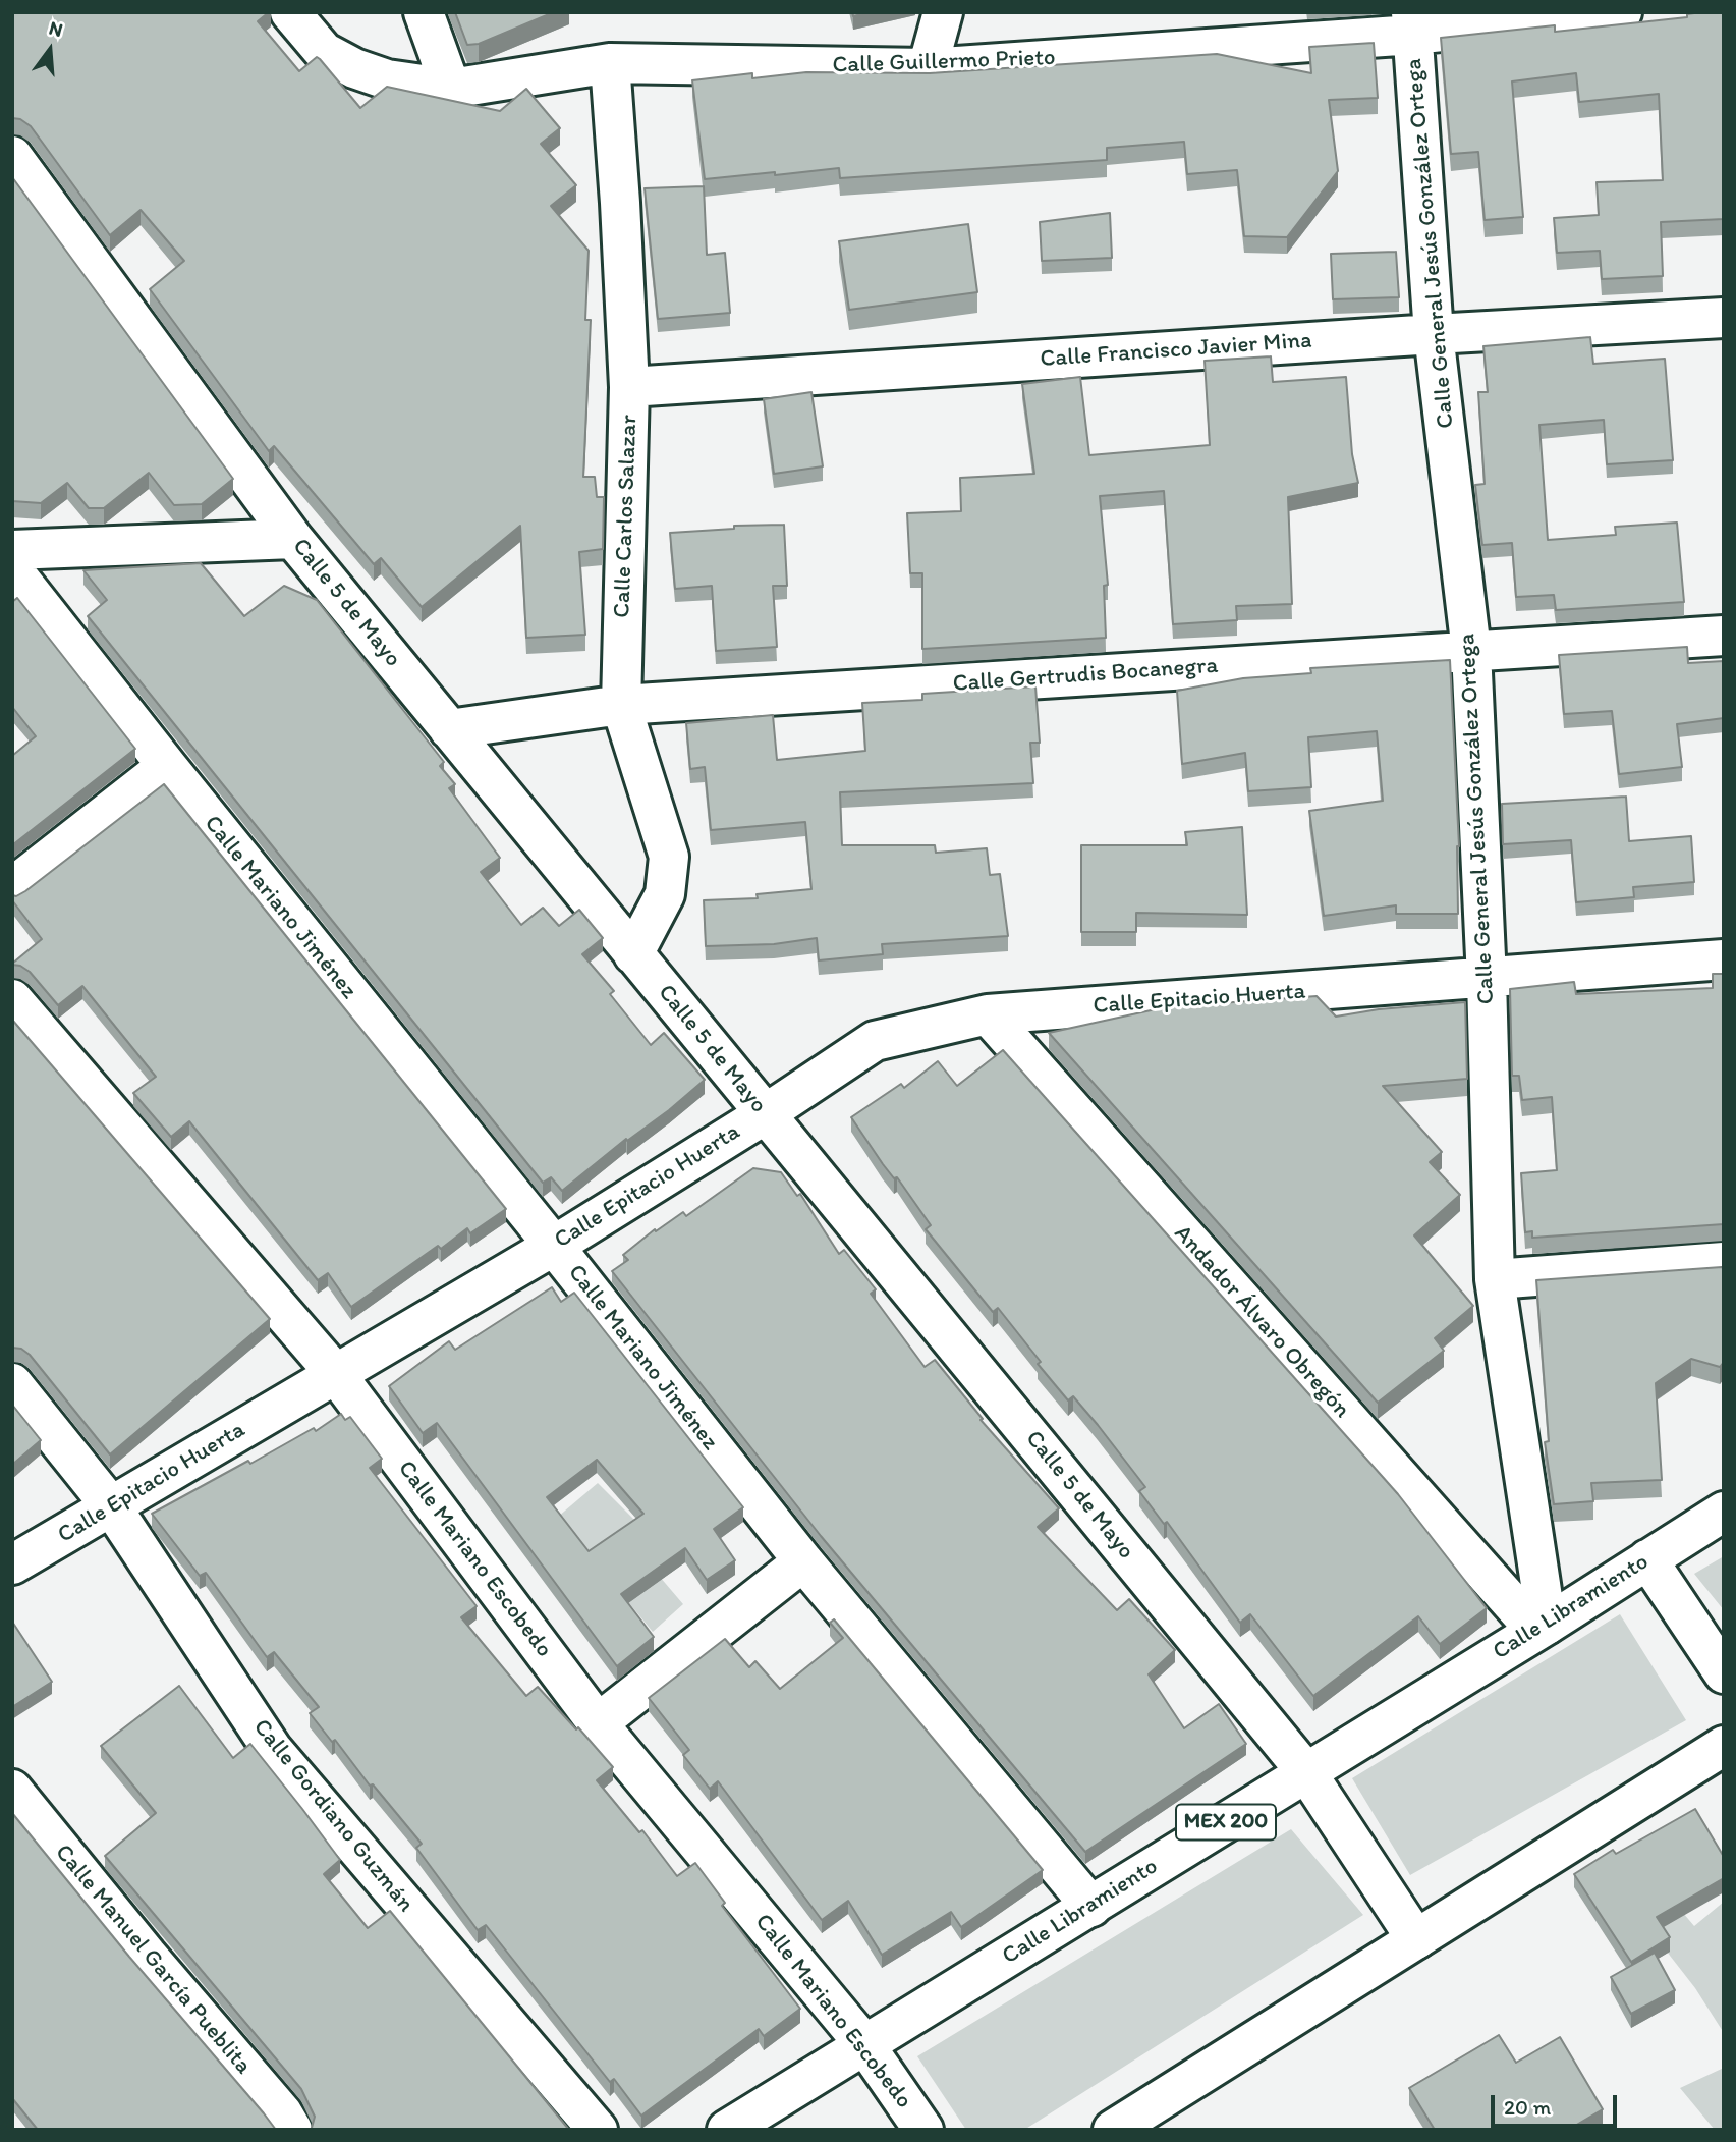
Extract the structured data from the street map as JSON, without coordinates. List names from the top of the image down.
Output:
{
  "streets": {
    "main road": [
      "Calle Guillermo Prieto",
      "Calle General Jesús González Ortega",
      "Calle Francisco Javier Mina",
      "Calle Carlos Salazar",
      "Calle 5 de Mayo",
      "Calle Gertrudis Bocanegra",
      "Calle Mariano Jiménez",
      "Calle Epitacio Huerta",
      "Andador Álvaro Obregón",
      "Calle Mariano Escobedo",
      "Calle Libramiento",
      "Calle Gordiano Guzmán",
      "MEX 200",
      "Calle Manuel García Pueblita"
    ]
  },
  "crossings": [
    ["Calle Guillermo Prieto", "Calle General Jesús González Ortega"],
    ["Calle Guillermo Prieto", "Calle Carlos Salazar"],
    ["Calle General Jesús González Ortega", "Calle Francisco Javier Mina"],
    ["Calle General Jesús González Ortega", "Calle Gertrudis Bocanegra"],
    ["Calle General Jesús González Ortega", "Calle Epitacio Huerta"],
    ["Calle General Jesús González Ortega", "Andador Álvaro Obregón"],
    ["Calle General Jesús González Ortega", "Calle Libramiento"],
    ["Calle Francisco Javier Mina", "Calle Carlos Salazar"],
    ["Calle Carlos Salazar", "Calle 5 de Mayo"],
    ["Calle Carlos Salazar", "Calle Gertrudis Bocanegra"],
    ["Calle 5 de Mayo", "Calle Gertrudis Bocanegra"],
    ["Calle 5 de Mayo", "Calle Epitacio Huerta"],
    ["Calle 5 de Mayo", "Calle Libramiento"],
    ["Calle Mariano Jiménez", "Calle Epitacio Huerta"],
    ["Calle Mariano Jiménez", "Calle Libramiento"],
    ["Calle Epitacio Huerta", "Andador Álvaro Obregón"],
    ["Calle Epitacio Huerta", "Calle Mariano Escobedo"],
    ["Calle Epitacio Huerta", "Calle Gordiano Guzmán"],
    ["Andador Álvaro Obregón", "Calle Libramiento"],
    ["Calle Mariano Escobedo", "Calle Libramiento"]
  ],
  "scale_bar": "20 m",
  "north": "top"
}
